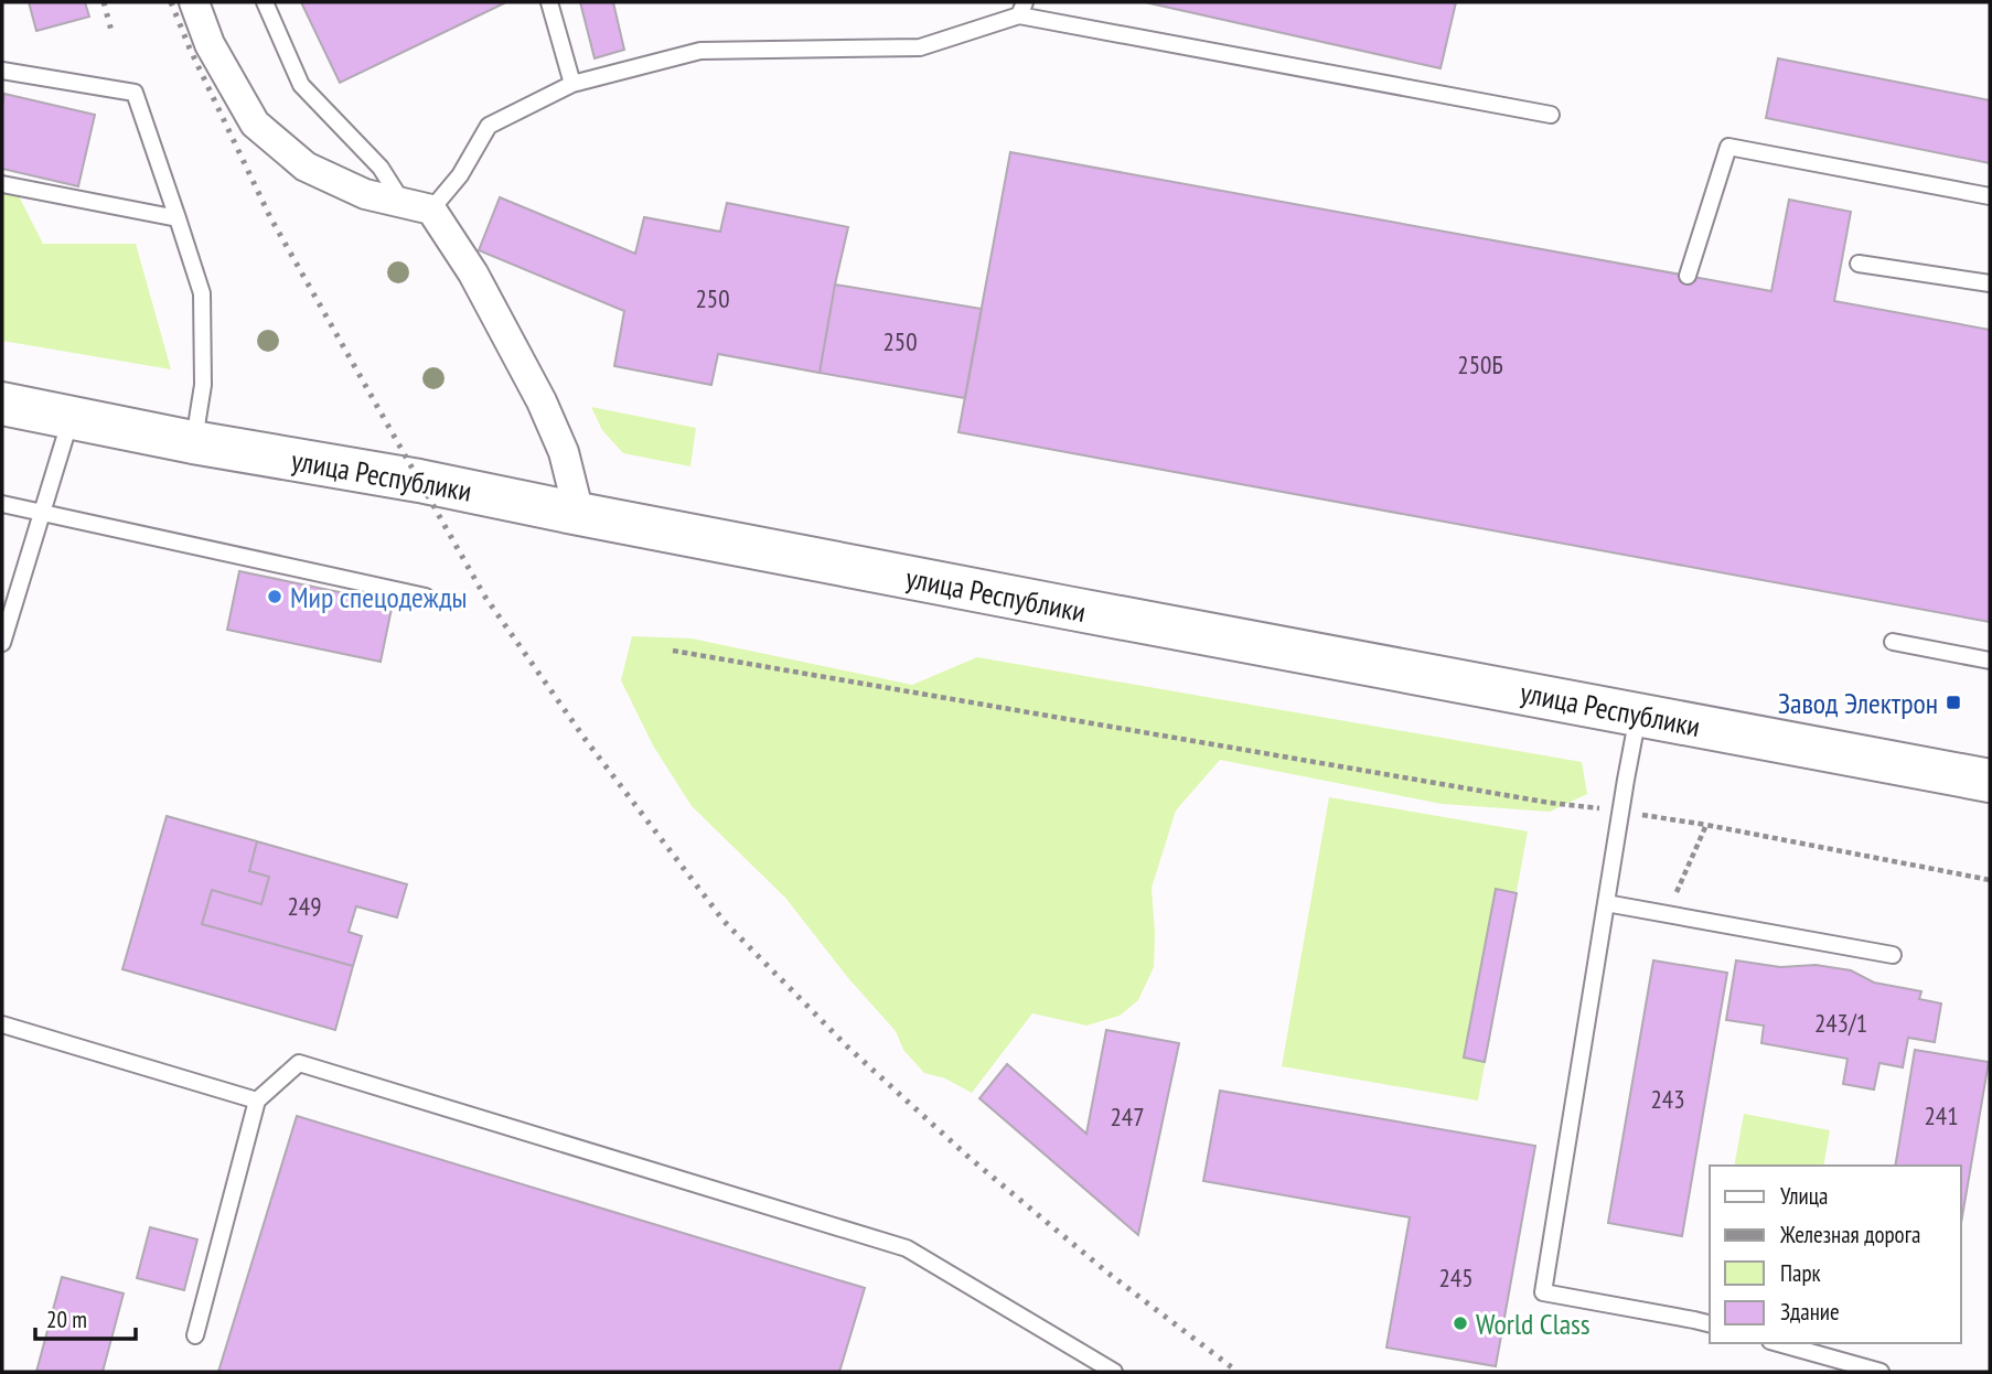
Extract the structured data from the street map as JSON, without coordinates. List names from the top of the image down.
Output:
{
  "streets": {
    "main road": ["улица Республики"]
  },
  "places": {
    "other": ["Мир спецодежды", "World Class"],
    "transit": ["Завод Электрон"]
  },
  "house_numbers": [
    "250",
    "250",
    "250Б",
    "249",
    "243/1",
    "243",
    "241",
    "247",
    "245"
  ],
  "legend": [
    "Улица",
    "Железная дорога",
    "Парк",
    "Здание"
  ],
  "scale_bar": "20 m"
}
